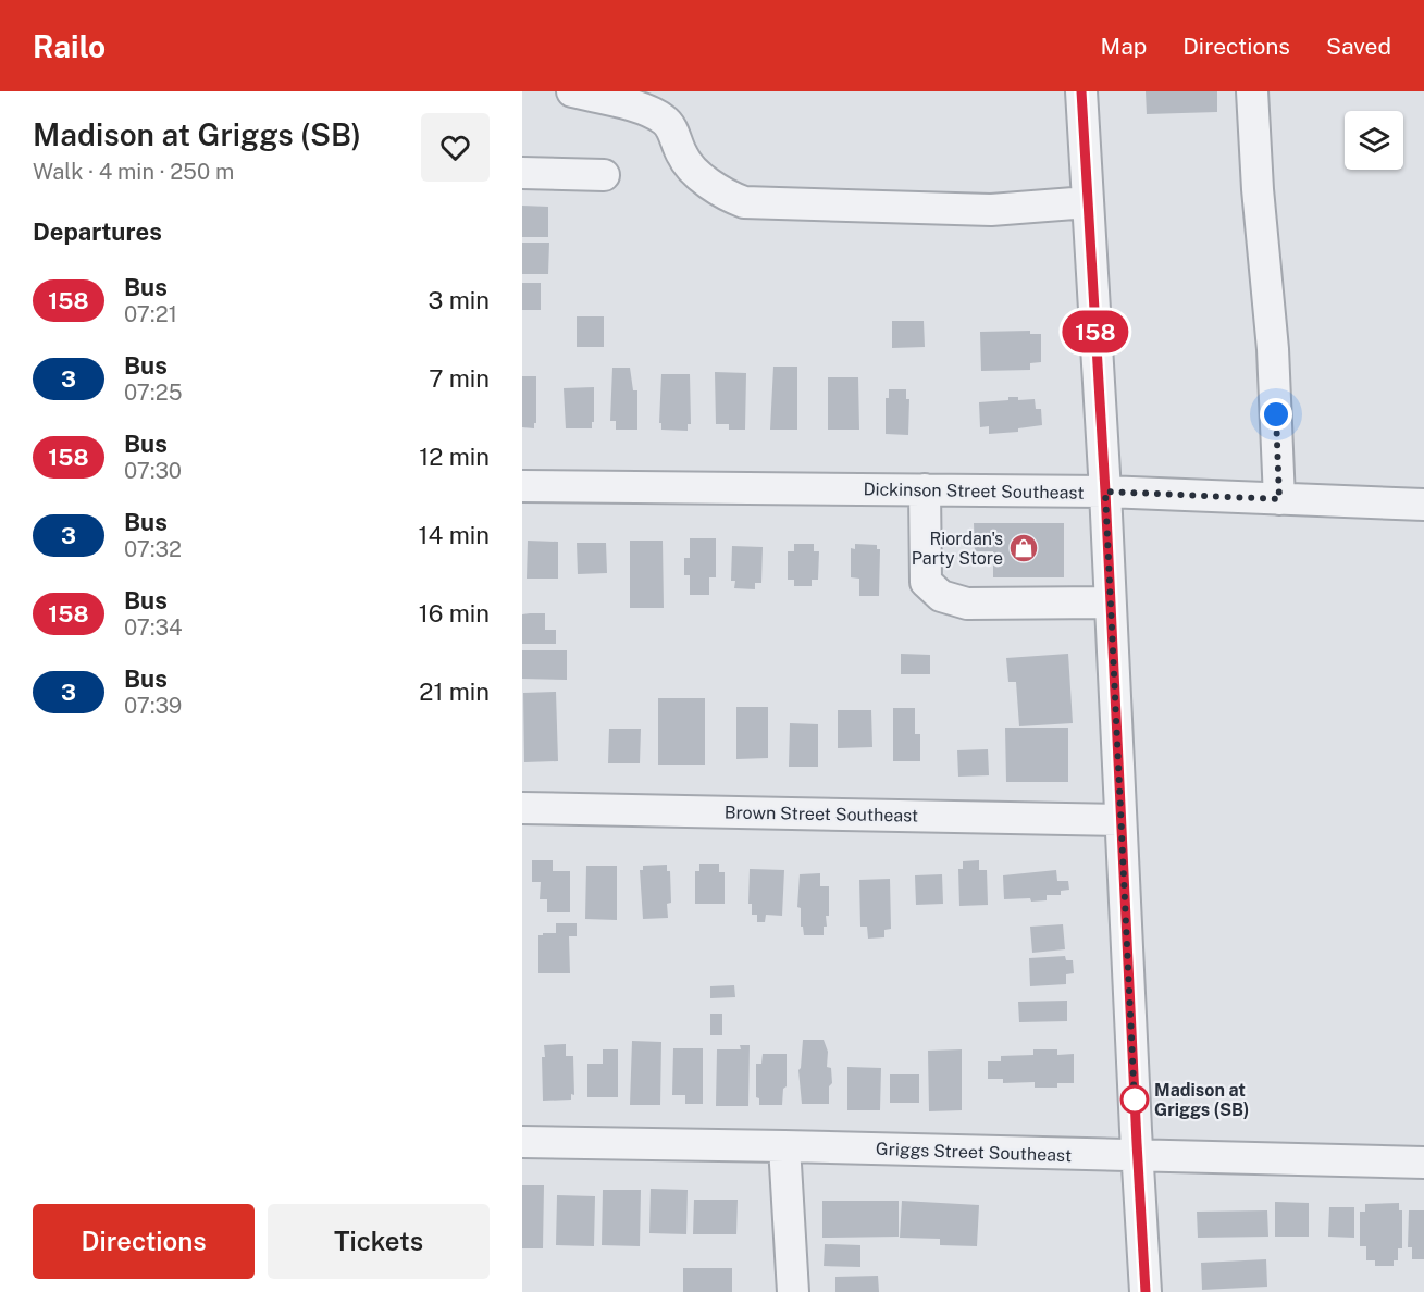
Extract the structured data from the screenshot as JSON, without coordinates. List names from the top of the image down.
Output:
{
  "streets": {
    "street": ["Dickinson Street Southeast", "Brown Street Southeast", "Griggs Street Southeast"]
  },
  "places": {
    "shop": ["Riordan's Party Store"],
    "other": ["Madison at Griggs (SB)"]
  },
  "lines": ["bus line 158"],
  "page": {
    "header": "Railo",
    "nav": ["Map", "Directions", "Saved"],
    "heading": [
      ["Madison at Griggs (SB)", "Walk · 4 min · 250 m"],
      "Departures"
    ],
    "on_map": "158",
    "list": [
      {
        "mark": "158",
        "name": "Bus",
        "note": "07:21",
        "value": "3 min"
      },
      {
        "mark": "3",
        "name": "Bus",
        "note": "07:25",
        "value": "7 min"
      },
      {
        "mark": "158",
        "name": "Bus",
        "note": "07:30",
        "value": "12 min"
      },
      {
        "mark": "3",
        "name": "Bus",
        "note": "07:32",
        "value": "14 min"
      },
      {
        "mark": "158",
        "name": "Bus",
        "note": "07:34",
        "value": "16 min"
      },
      {
        "mark": "3",
        "name": "Bus",
        "note": "07:39",
        "value": "21 min"
      }
    ],
    "buttons": ["Directions", "Tickets"]
  }
}
